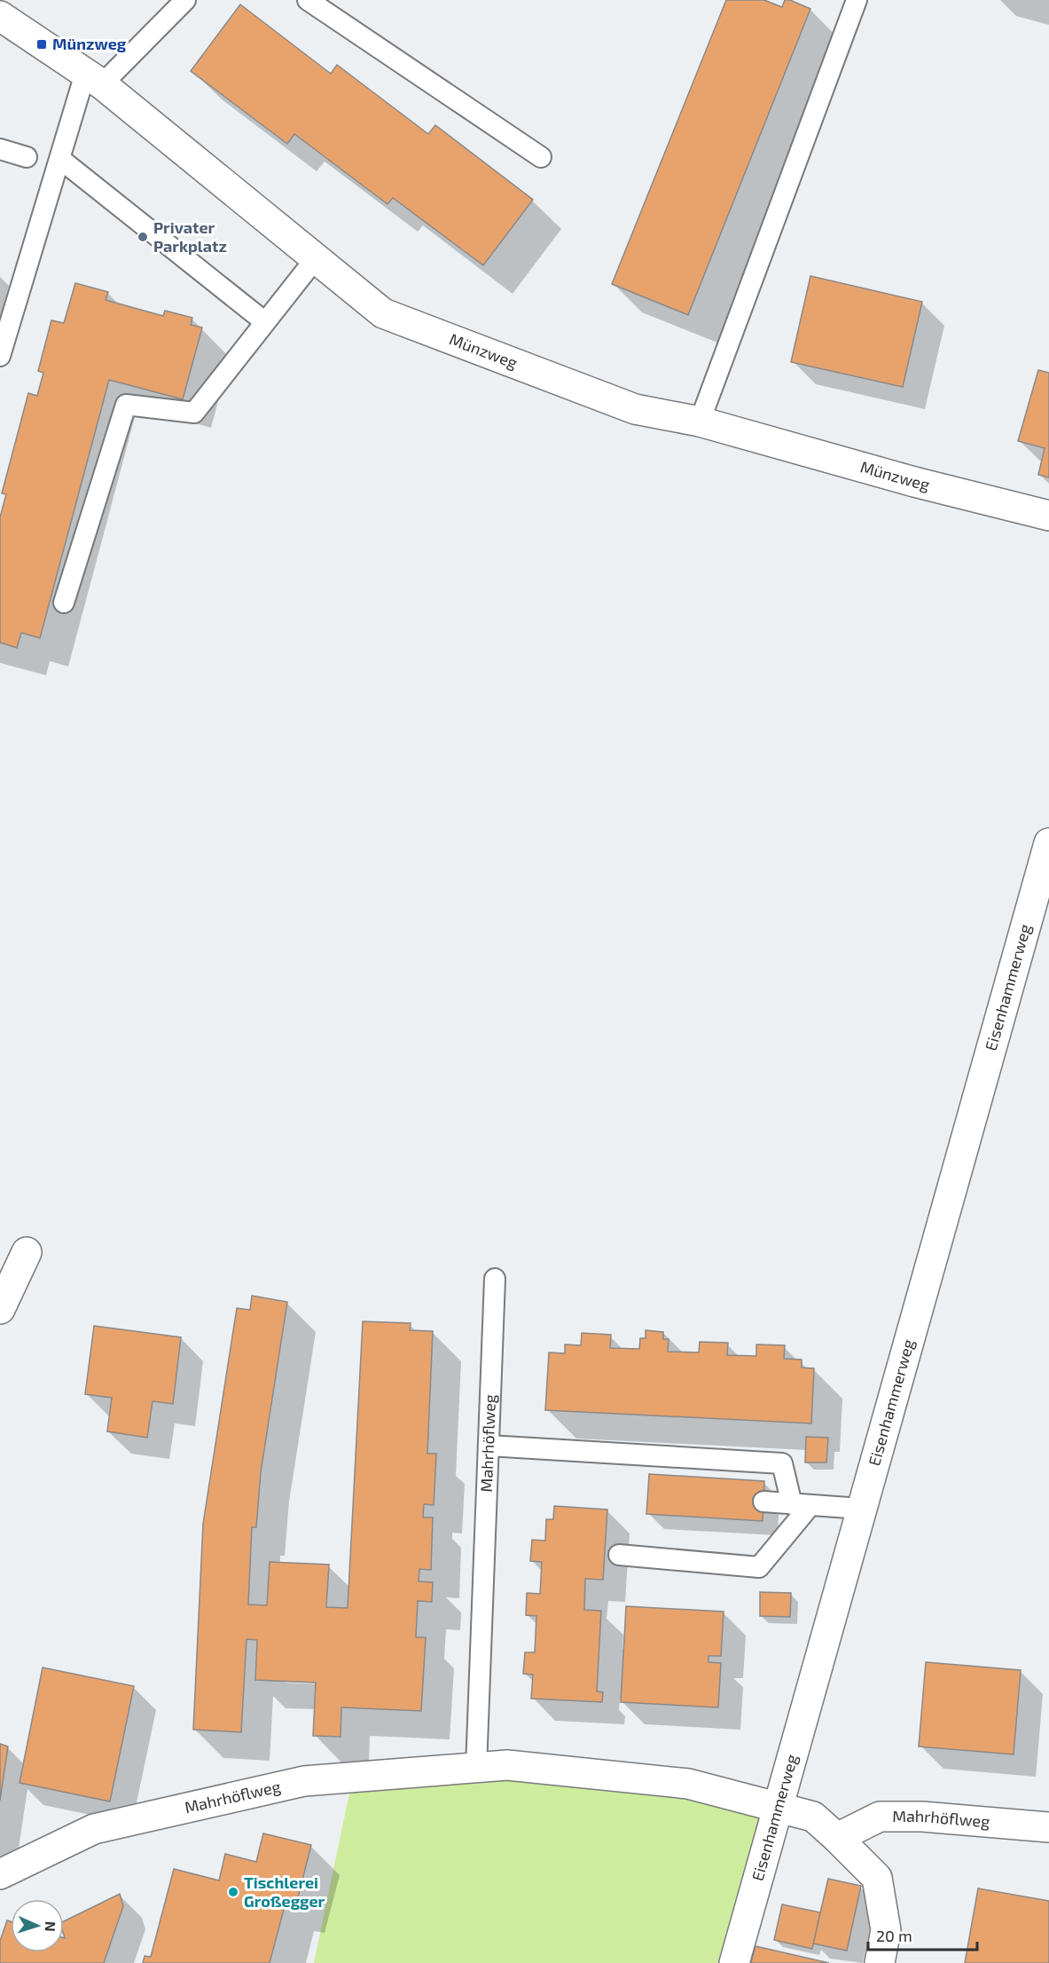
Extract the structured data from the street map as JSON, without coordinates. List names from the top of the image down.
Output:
{
  "streets": {
    "street": ["Münzweg", "Eisenhammerweg", "Mahrhöflweg"]
  },
  "crossings": [
    ["Eisenhammerweg", "Mahrhöflweg"]
  ],
  "places": {
    "transit": ["Münzweg"],
    "other": ["Privater Parkplatz", "Tischlerei Großegger"]
  },
  "scale_bar": "20 m",
  "north": "right"
}
